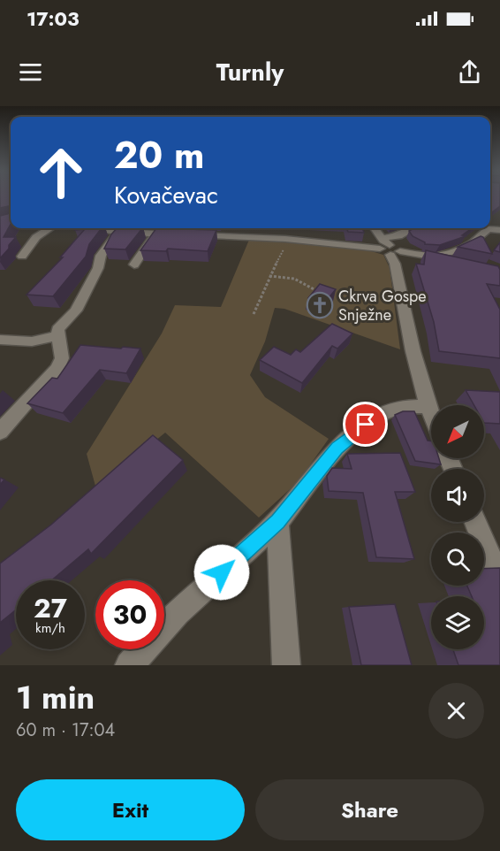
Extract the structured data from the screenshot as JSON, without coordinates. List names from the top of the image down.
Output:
{
  "places": {
    "church": ["Ckrva Gospe Snježne"]
  },
  "north": "bottom left",
  "page": {
    "status": "17:03",
    "header": "Turnly",
    "turn": ["20 m", "Kovačevac"],
    "speed": "27 km/h",
    "limit": "30",
    "heading": ["1 min", "60 m · 17:04"],
    "buttons": ["Exit", "Share"]
  }
}
